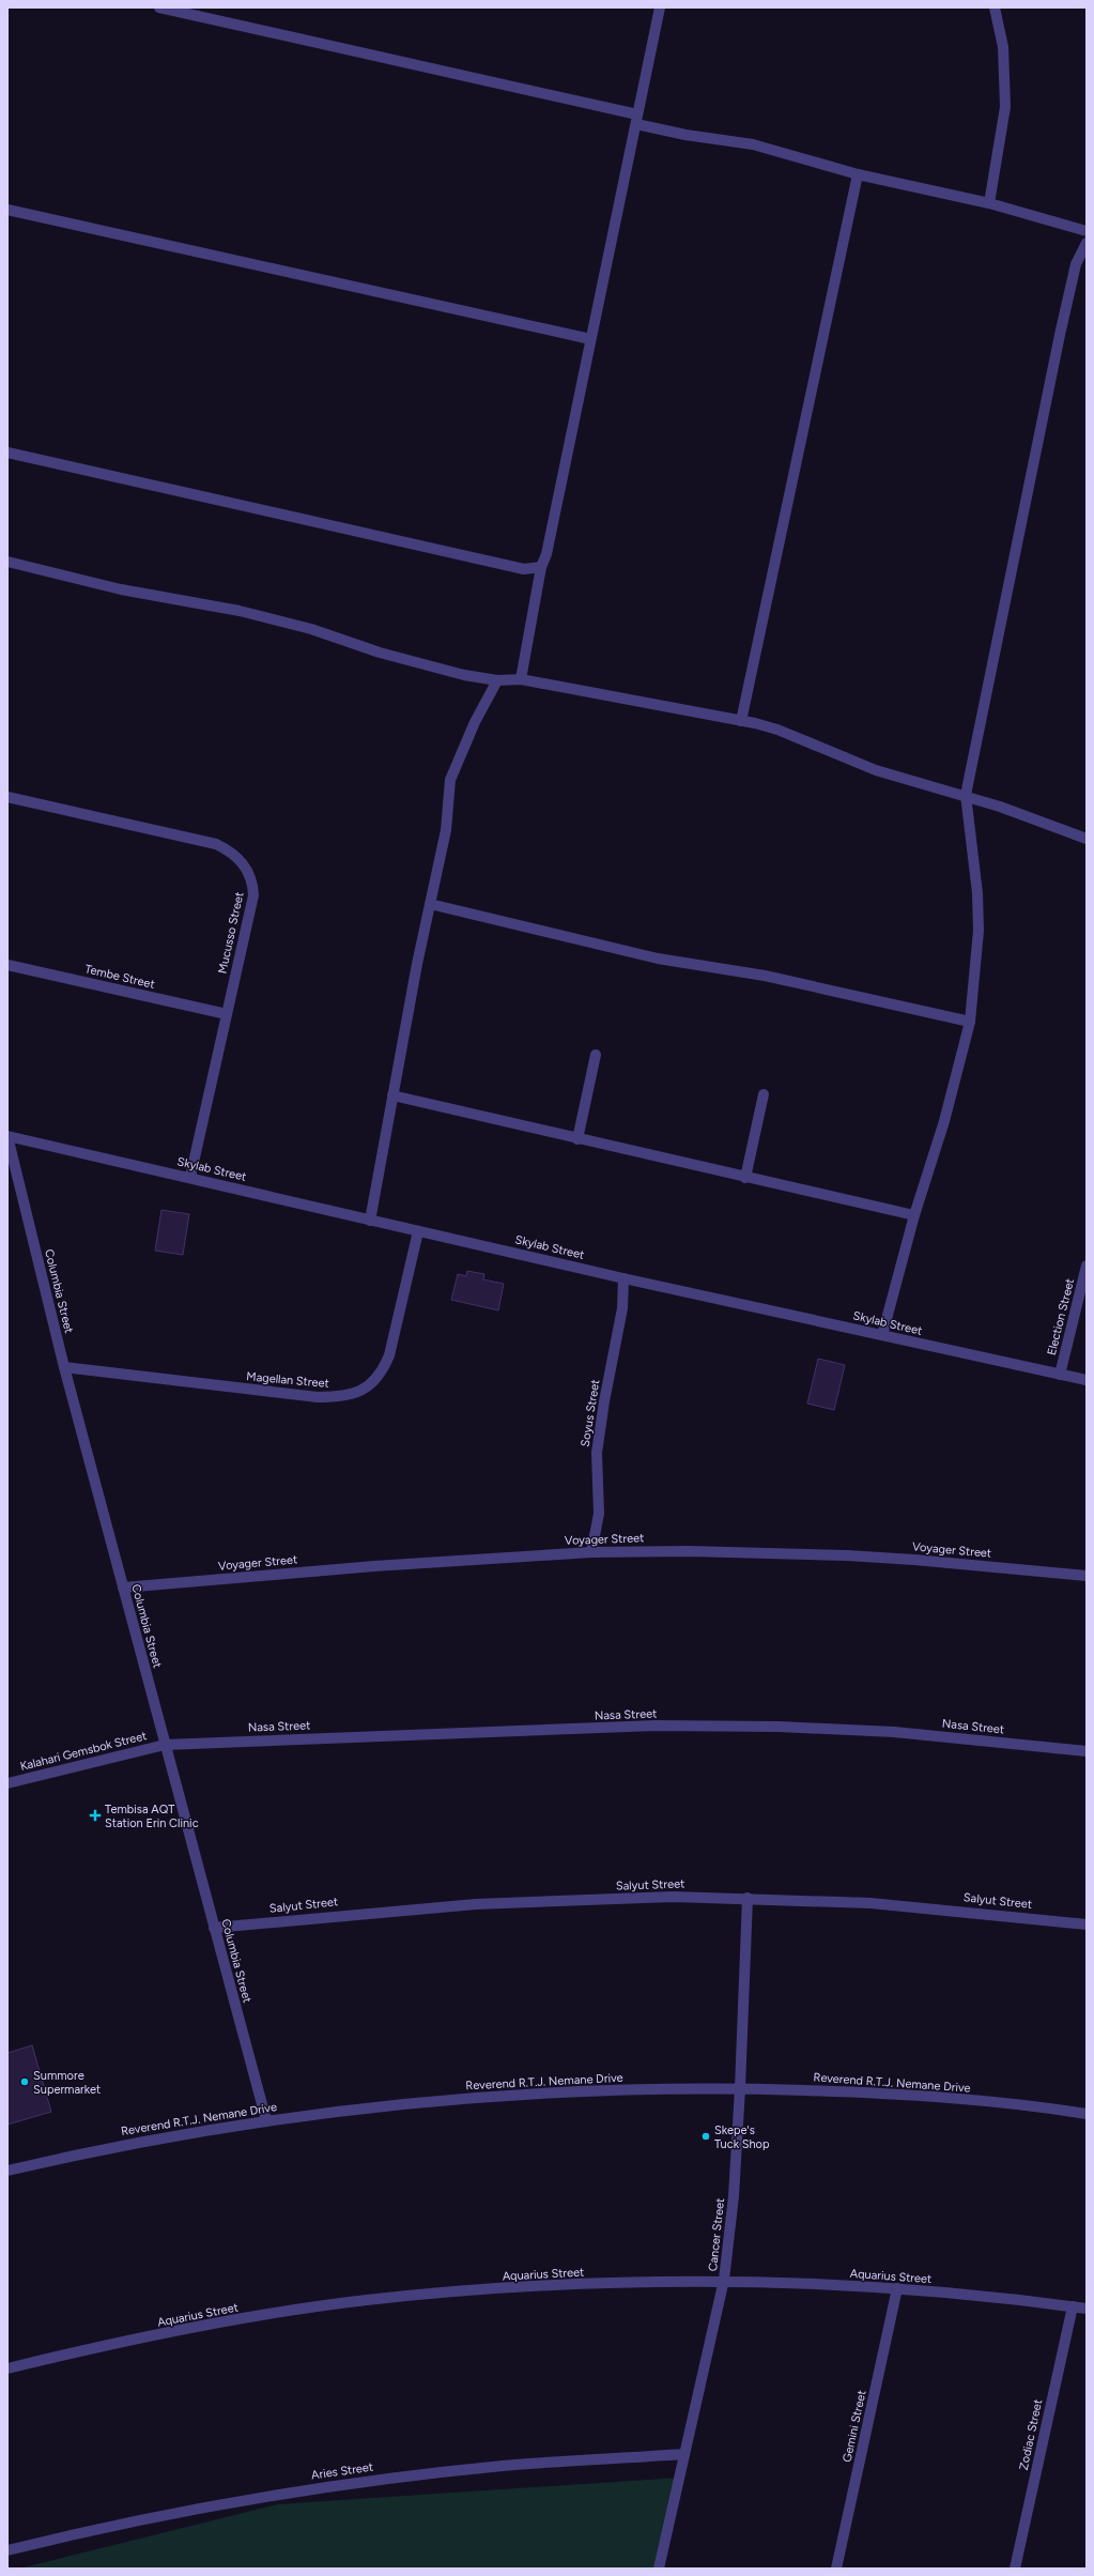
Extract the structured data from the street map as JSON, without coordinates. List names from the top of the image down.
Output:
{
  "streets": {
    "street": [
      "Mucusso Street",
      "Tembe Street",
      "Skylab Street",
      "Columbia Street",
      "Election Street",
      "Magellan Street",
      "Soyus Street",
      "Voyager Street",
      "Nasa Street",
      "Kalahari Gemsbok Street",
      "Salyut Street",
      "Reverend R.T.J. Nemane Drive",
      "Cancer Street",
      "Aquarius Street",
      "Gemini Street",
      "Zodiac Street",
      "Aries Street"
    ]
  },
  "crossings": [
    ["Mucusso Street", "Tembe Street"],
    ["Mucusso Street", "Skylab Street"],
    ["Skylab Street", "Columbia Street"],
    ["Skylab Street", "Election Street"],
    ["Skylab Street", "Magellan Street"],
    ["Skylab Street", "Soyus Street"],
    ["Columbia Street", "Magellan Street"],
    ["Columbia Street", "Voyager Street"],
    ["Columbia Street", "Nasa Street"],
    ["Columbia Street", "Kalahari Gemsbok Street"],
    ["Columbia Street", "Salyut Street"],
    ["Columbia Street", "Reverend R.T.J. Nemane Drive"],
    ["Soyus Street", "Voyager Street"],
    ["Nasa Street", "Kalahari Gemsbok Street"],
    ["Salyut Street", "Cancer Street"],
    ["Reverend R.T.J. Nemane Drive", "Cancer Street"],
    ["Cancer Street", "Aquarius Street"],
    ["Cancer Street", "Aries Street"],
    ["Aquarius Street", "Gemini Street"],
    ["Aquarius Street", "Zodiac Street"]
  ],
  "places": {
    "health": ["Tembisa AQT Station Erin Clinic"],
    "other": ["Summore Supermarket", "Skepe's Tuck Shop"]
  }
}
